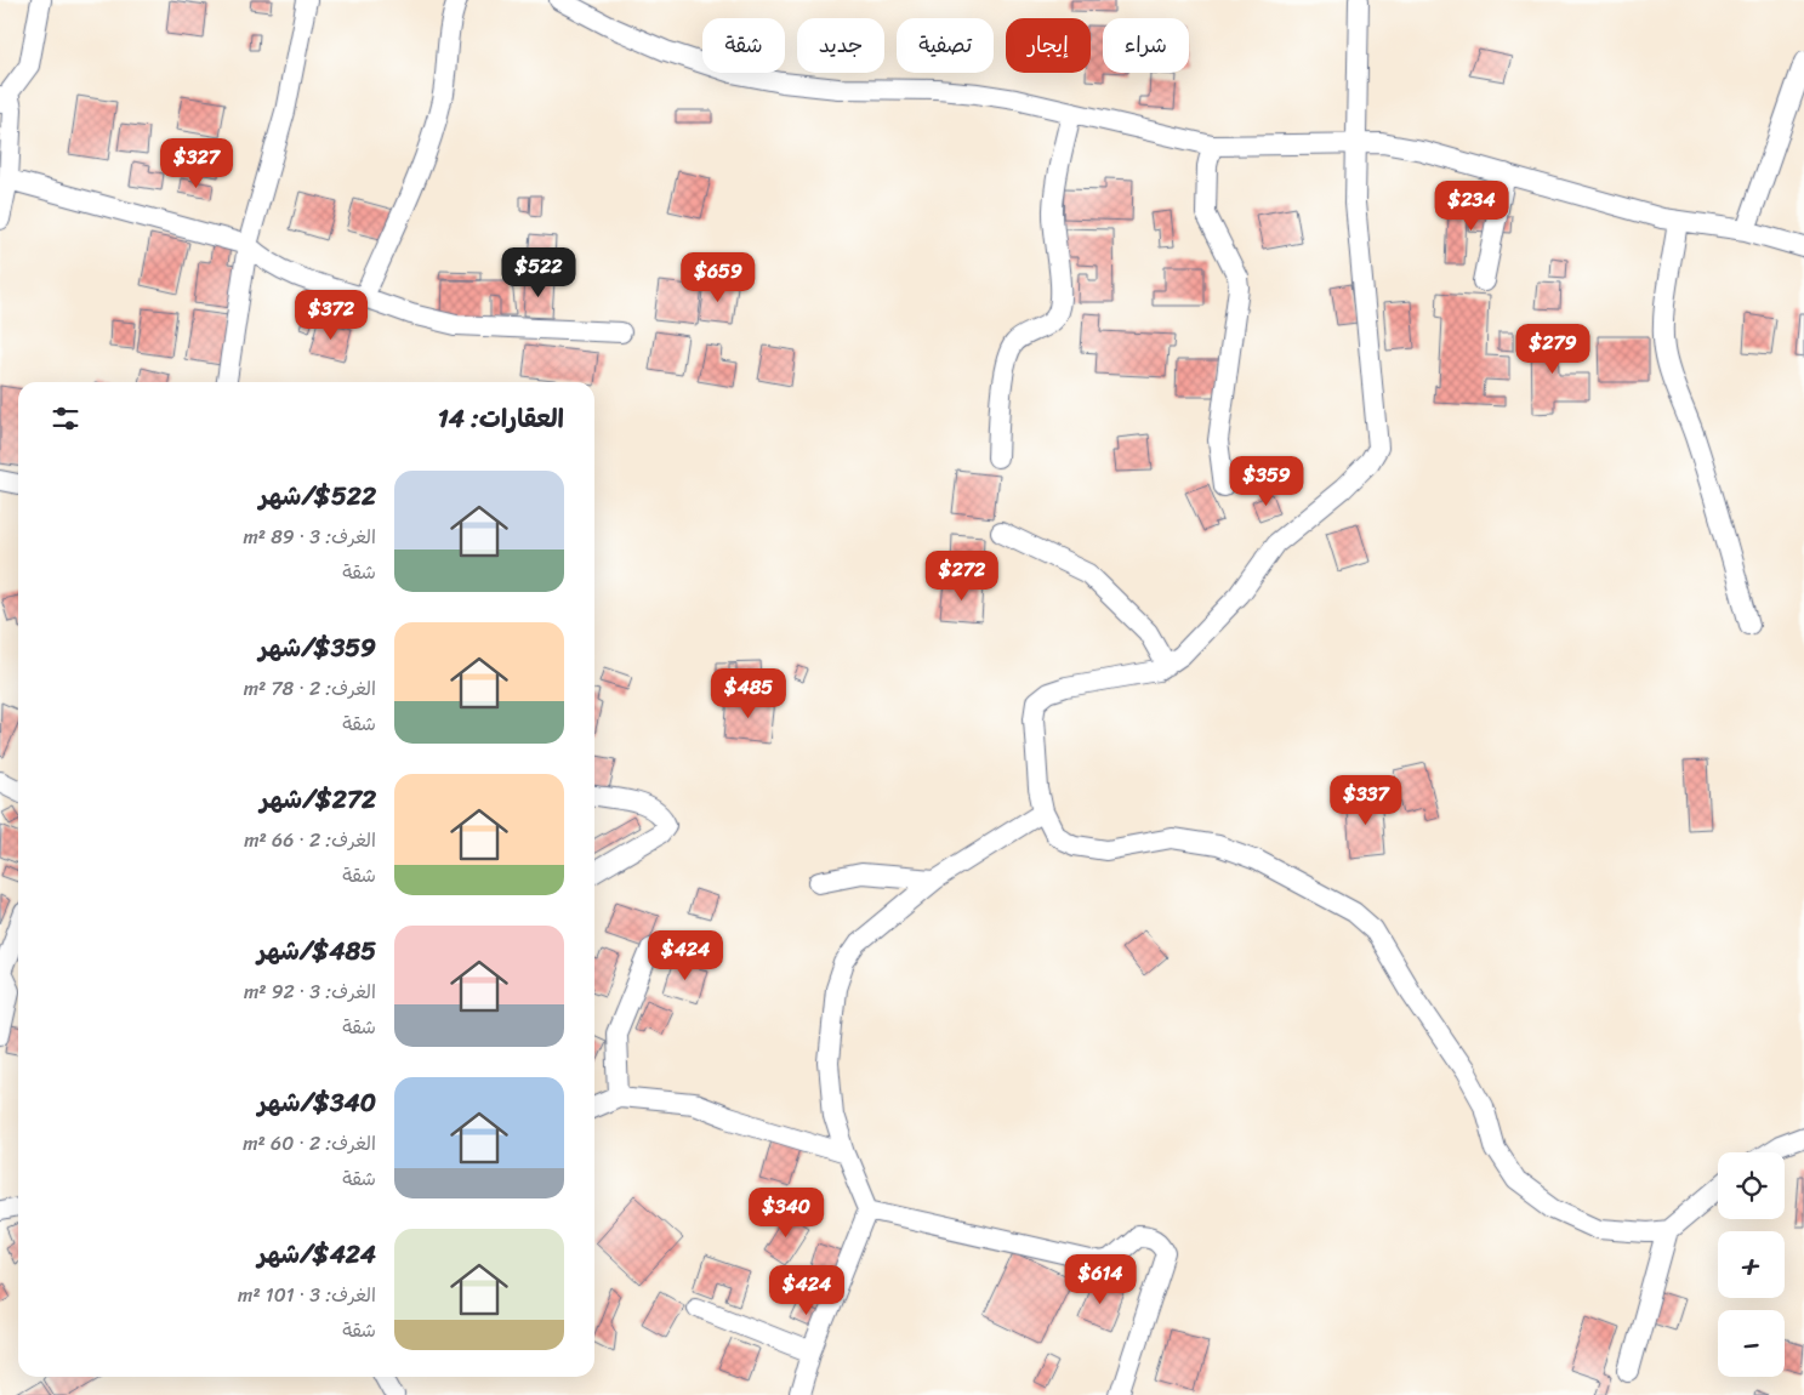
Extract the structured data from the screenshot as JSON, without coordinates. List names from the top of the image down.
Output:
{
  "page": {
    "chip": [
      "شراء",
      "إيجار",
      "تصفية",
      "جديد",
      "شقة"
    ],
    "price": [
      "$327",
      "$234",
      "$522",
      "$659",
      "$372",
      "$279",
      "$359",
      "$272",
      "$485",
      "$337",
      "$424",
      "$340",
      "$614",
      "$424"
    ],
    "heading": "العقارات: 14",
    "list": [
      {
        "name": "$522/شهر",
        "note": "الغرف: 3 · 89 m² · شقة"
      },
      {
        "name": "$359/شهر",
        "note": "الغرف: 2 · 78 m² · شقة"
      },
      {
        "name": "$272/شهر",
        "note": "الغرف: 2 · 66 m² · شقة"
      },
      {
        "name": "$485/شهر",
        "note": "الغرف: 3 · 92 m² · شقة"
      },
      {
        "name": "$340/شهر",
        "note": "الغرف: 2 · 60 m² · شقة"
      },
      {
        "name": "$424/شهر",
        "note": "الغرف: 3 · 101 m² · شقة"
      }
    ],
    "map_buttons": ["+", "−"]
  }
}
